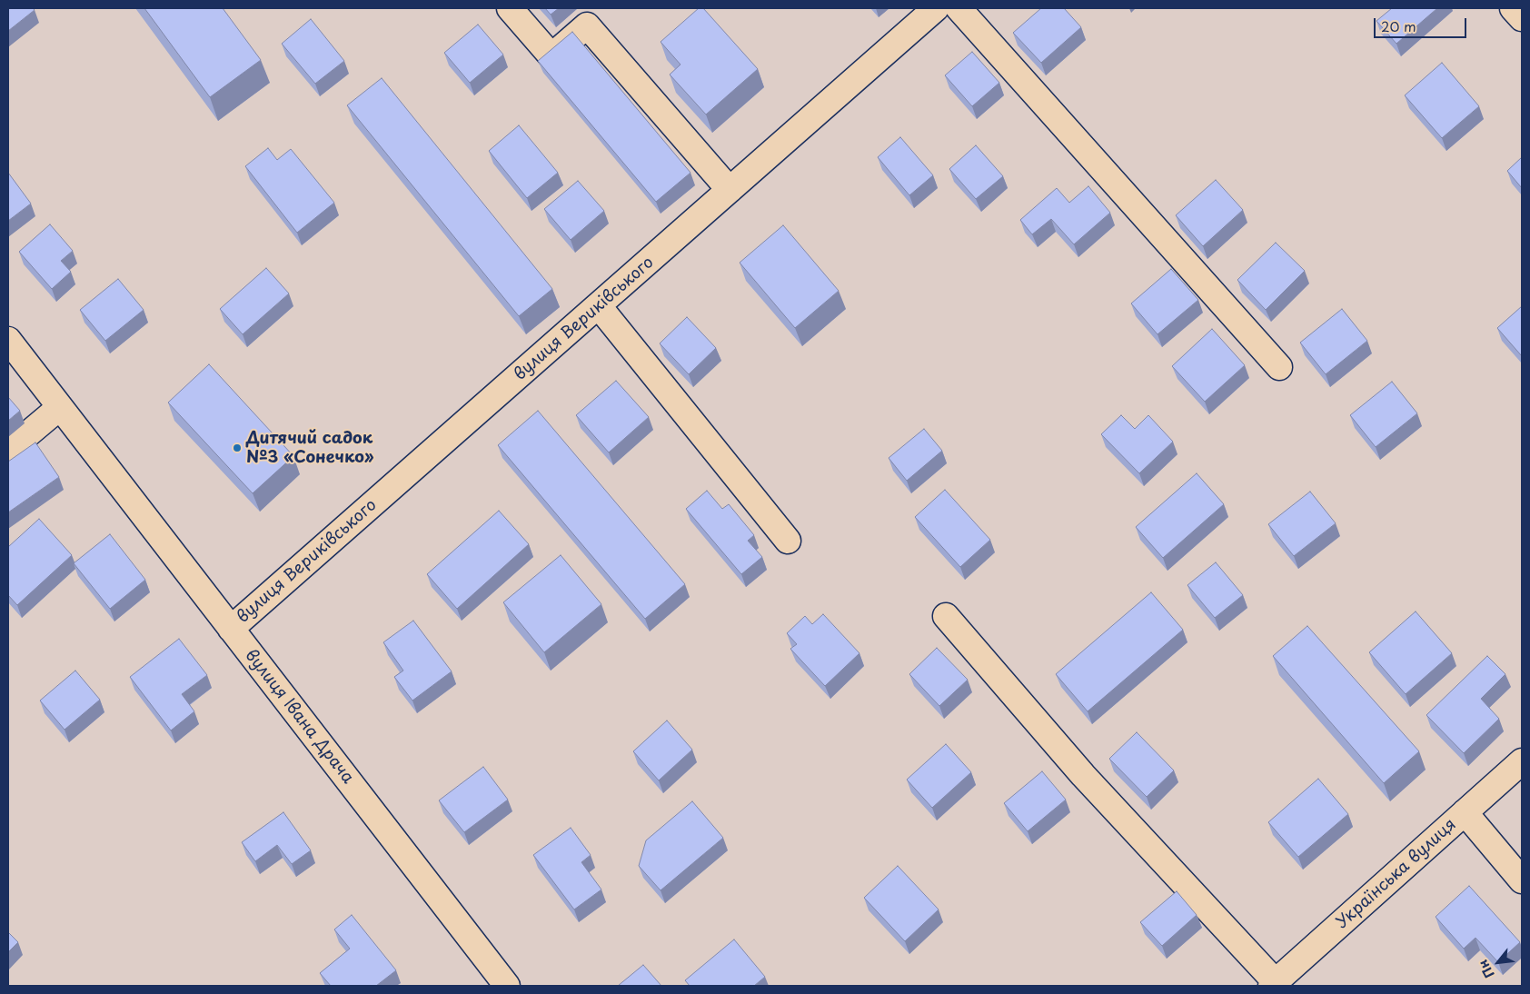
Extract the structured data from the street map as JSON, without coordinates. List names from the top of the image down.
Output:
{
  "streets": {
    "street": ["вулиця Вериківського", "вулиця Івана Драча", "Українська вулиця"]
  },
  "crossings": [
    ["вулиця Вериківського", "вулиця Івана Драча"]
  ],
  "places": ["Дитячий садок №3 «Сонечко»"],
  "scale_bar": "20 m",
  "north": "bottom left"
}
